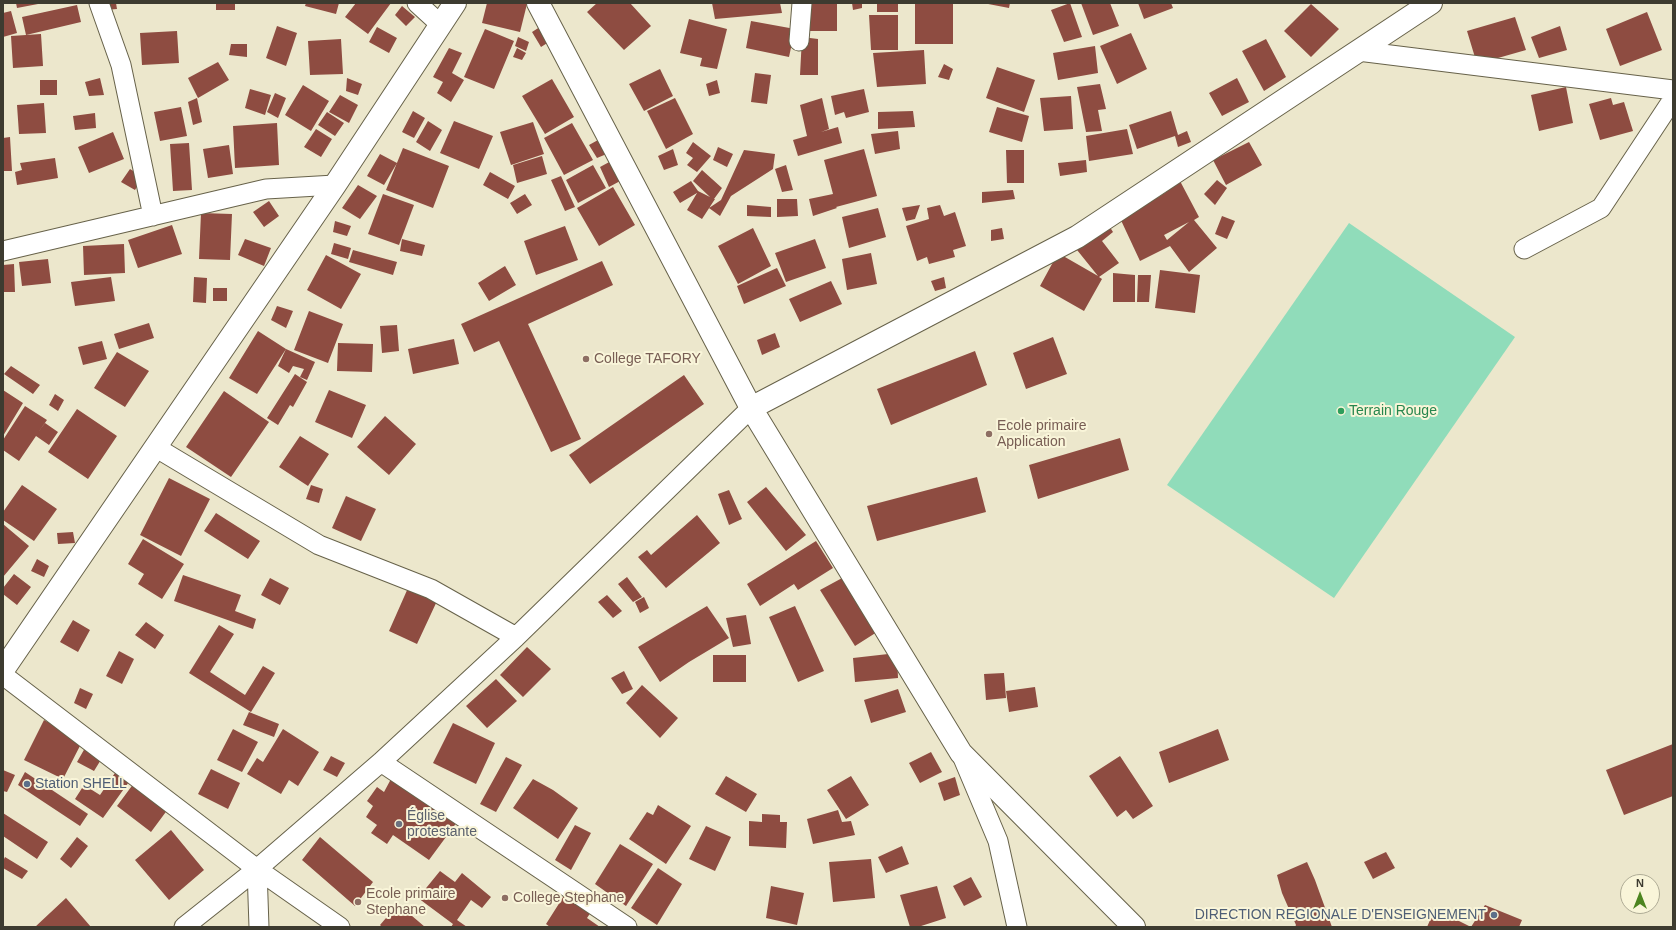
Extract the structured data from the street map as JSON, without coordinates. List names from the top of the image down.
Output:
{
  "places": [
    "College TAFORY",
    "Terrain Rouge",
    "Ecole primaire Application",
    "Station SHELL",
    "Église protestante",
    "College Stephane",
    "Ecole primaire Stephane",
    "DIRECTION REGIONALE D'ENSEIGNEMENT"
  ],
  "north": "top"
}
